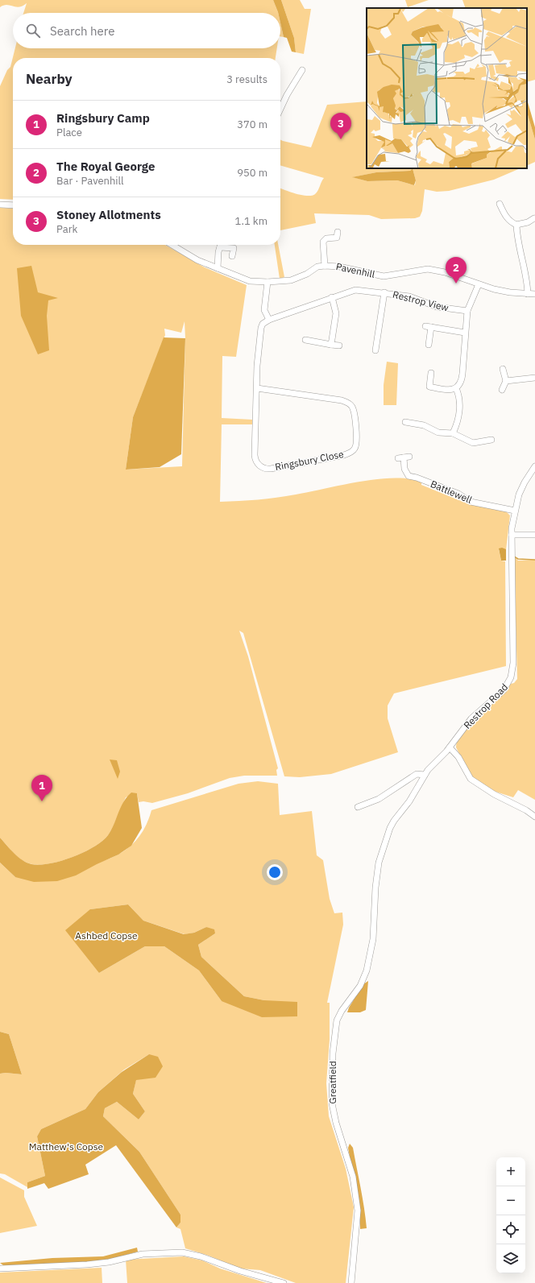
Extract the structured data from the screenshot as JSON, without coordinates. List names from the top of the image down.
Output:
{
  "streets": {
    "street": [
      "Pavenhill",
      "Restrop View",
      "Ringsbury Close",
      "Battlewell",
      "Restrop Road",
      "Greatfield"
    ]
  },
  "crossings": [
    ["Restrop View", "Ringsbury Close"],
    ["Battlewell", "Restrop Road"],
    ["Restrop Road", "Greatfield"]
  ],
  "parks": ["Ashbed Copse", "Matthew's Copse"],
  "page": {
    "search": "Search here",
    "heading": ["Nearby", "3 results"],
    "list": [
      {
        "mark": "1",
        "name": "Ringsbury Camp",
        "note": "Place",
        "value": "370 m"
      },
      {
        "mark": "2",
        "name": "The Royal George",
        "note": "Bar · Pavenhill",
        "value": "950 m"
      },
      {
        "mark": "3",
        "name": "Stoney Allotments",
        "note": "Park",
        "value": "1.1 km"
      }
    ],
    "pins": ["3", "2", "1"],
    "map_buttons": ["+", "−"]
  }
}
